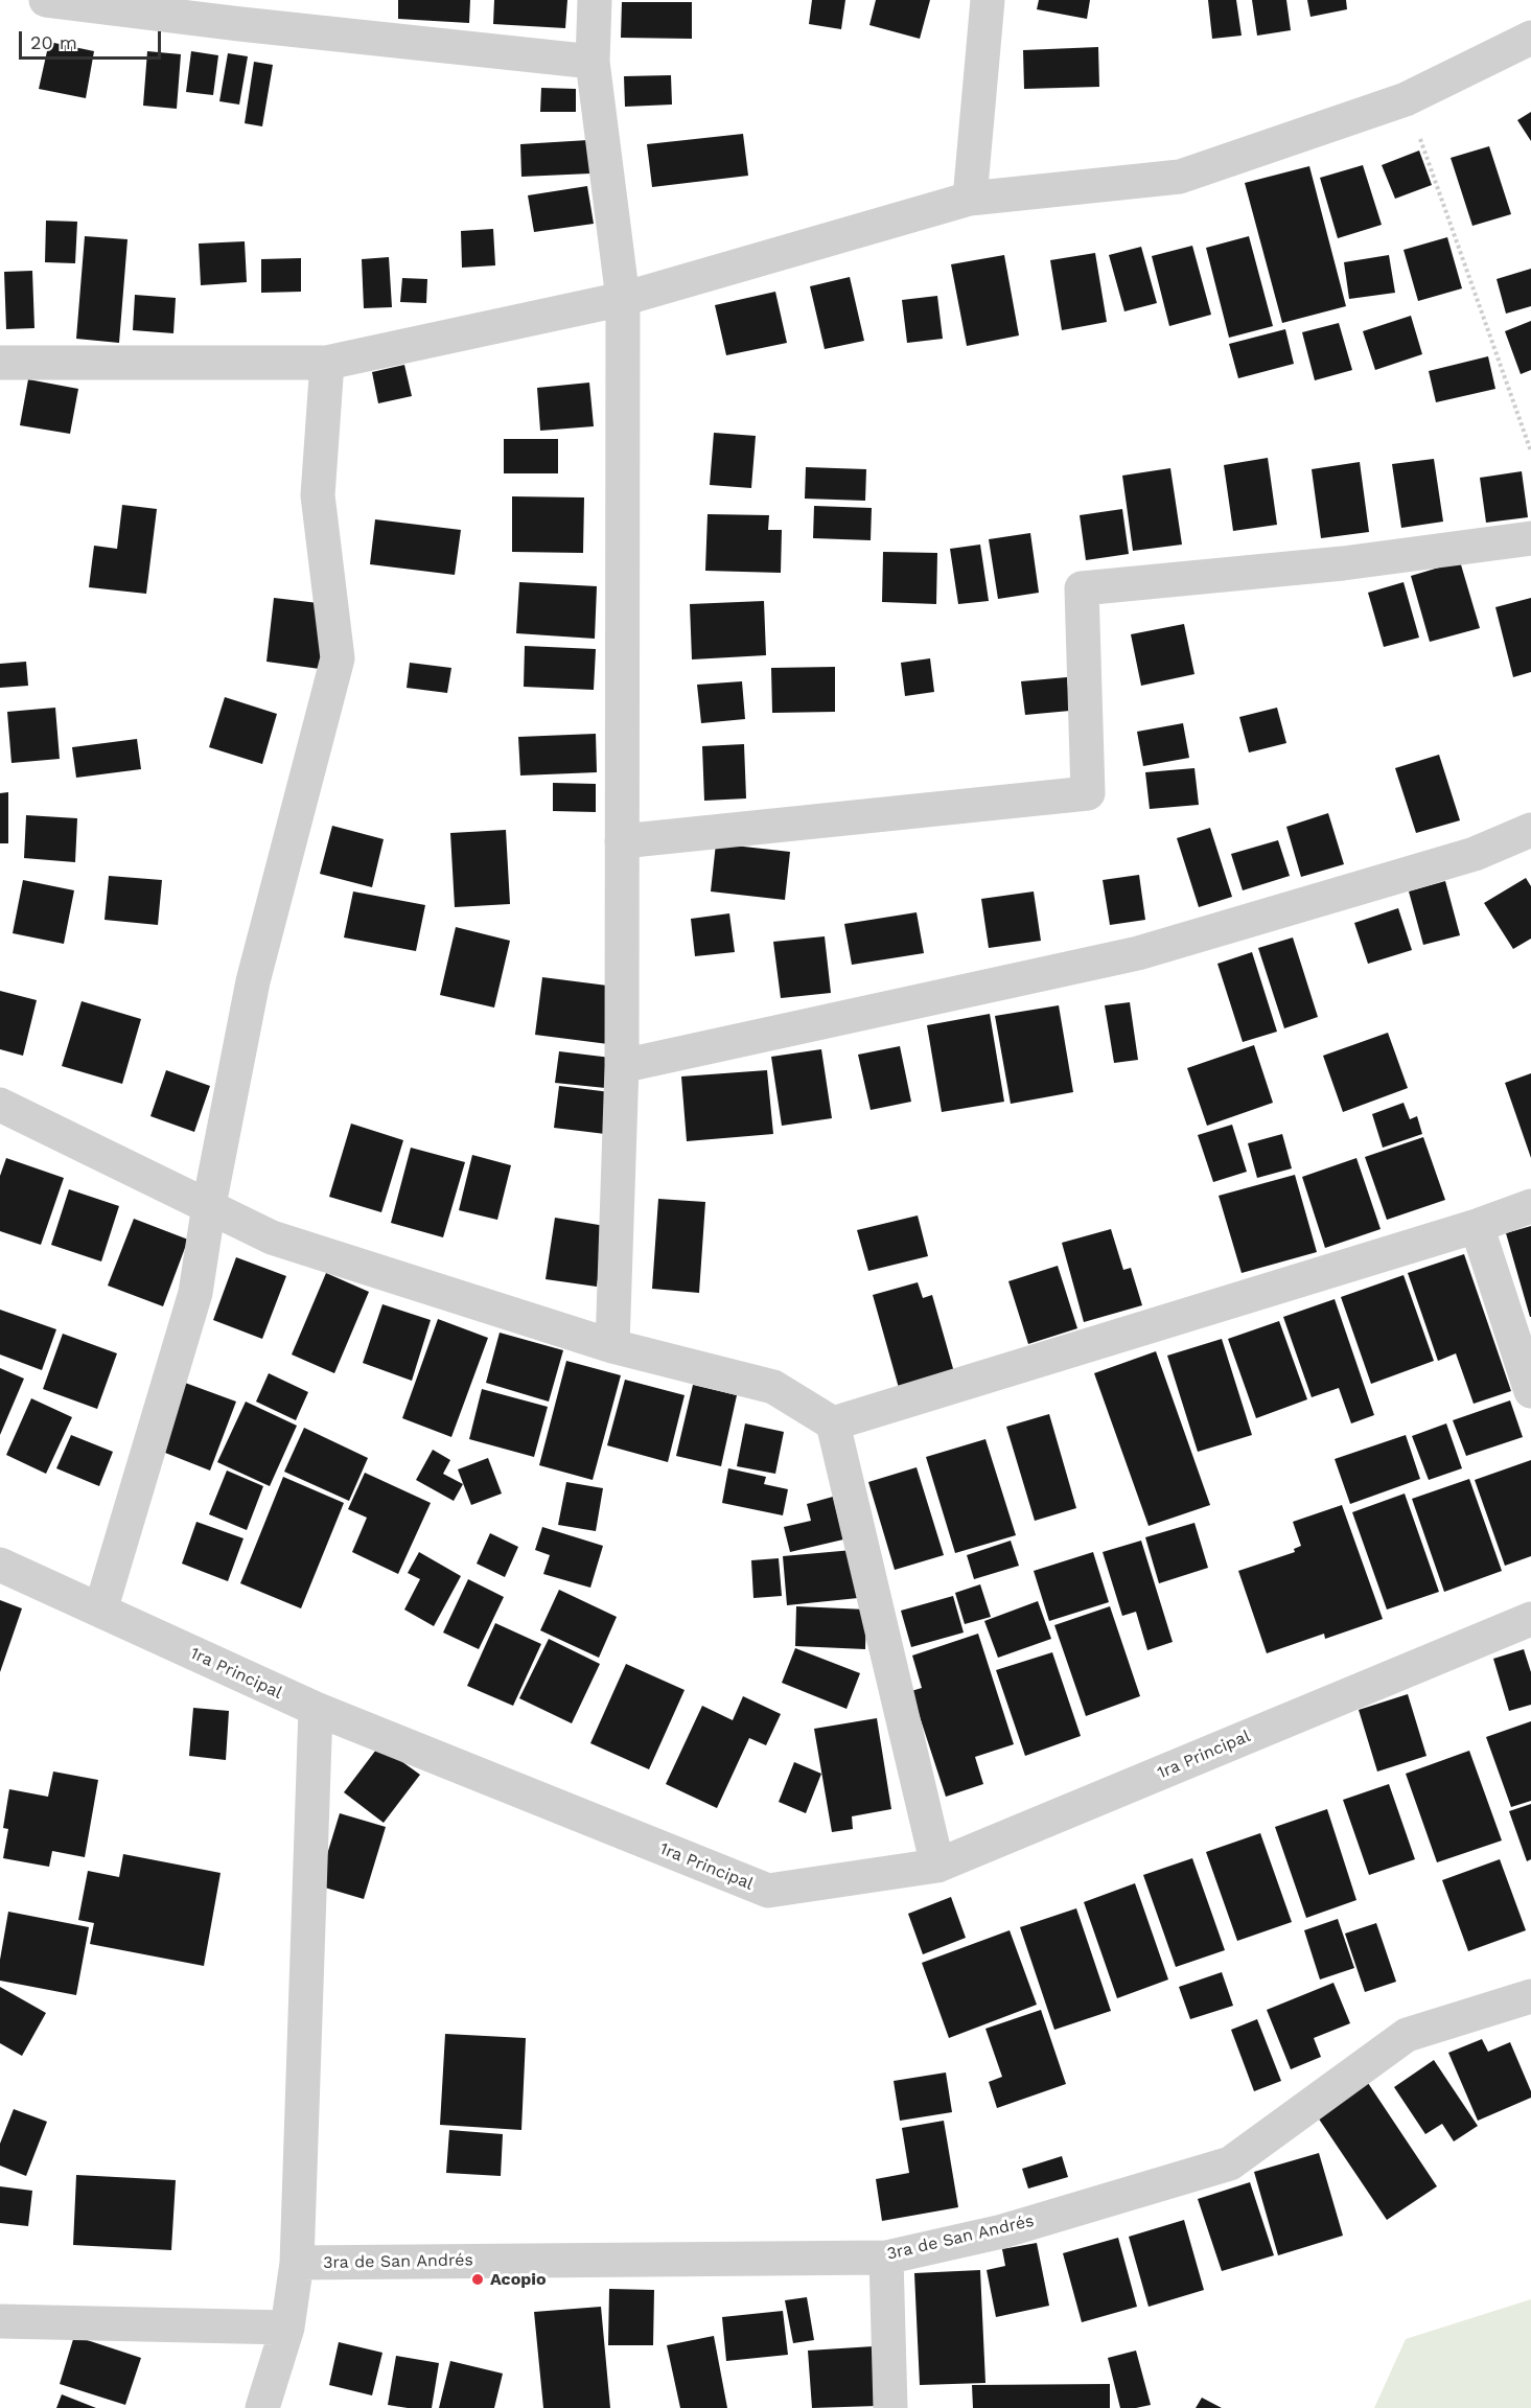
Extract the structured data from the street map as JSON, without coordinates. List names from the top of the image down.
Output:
{
  "streets": {
    "street": ["1ra Principal", "3ra de San Andrés"]
  },
  "places": ["Acopio"],
  "scale_bar": "20 m"
}
